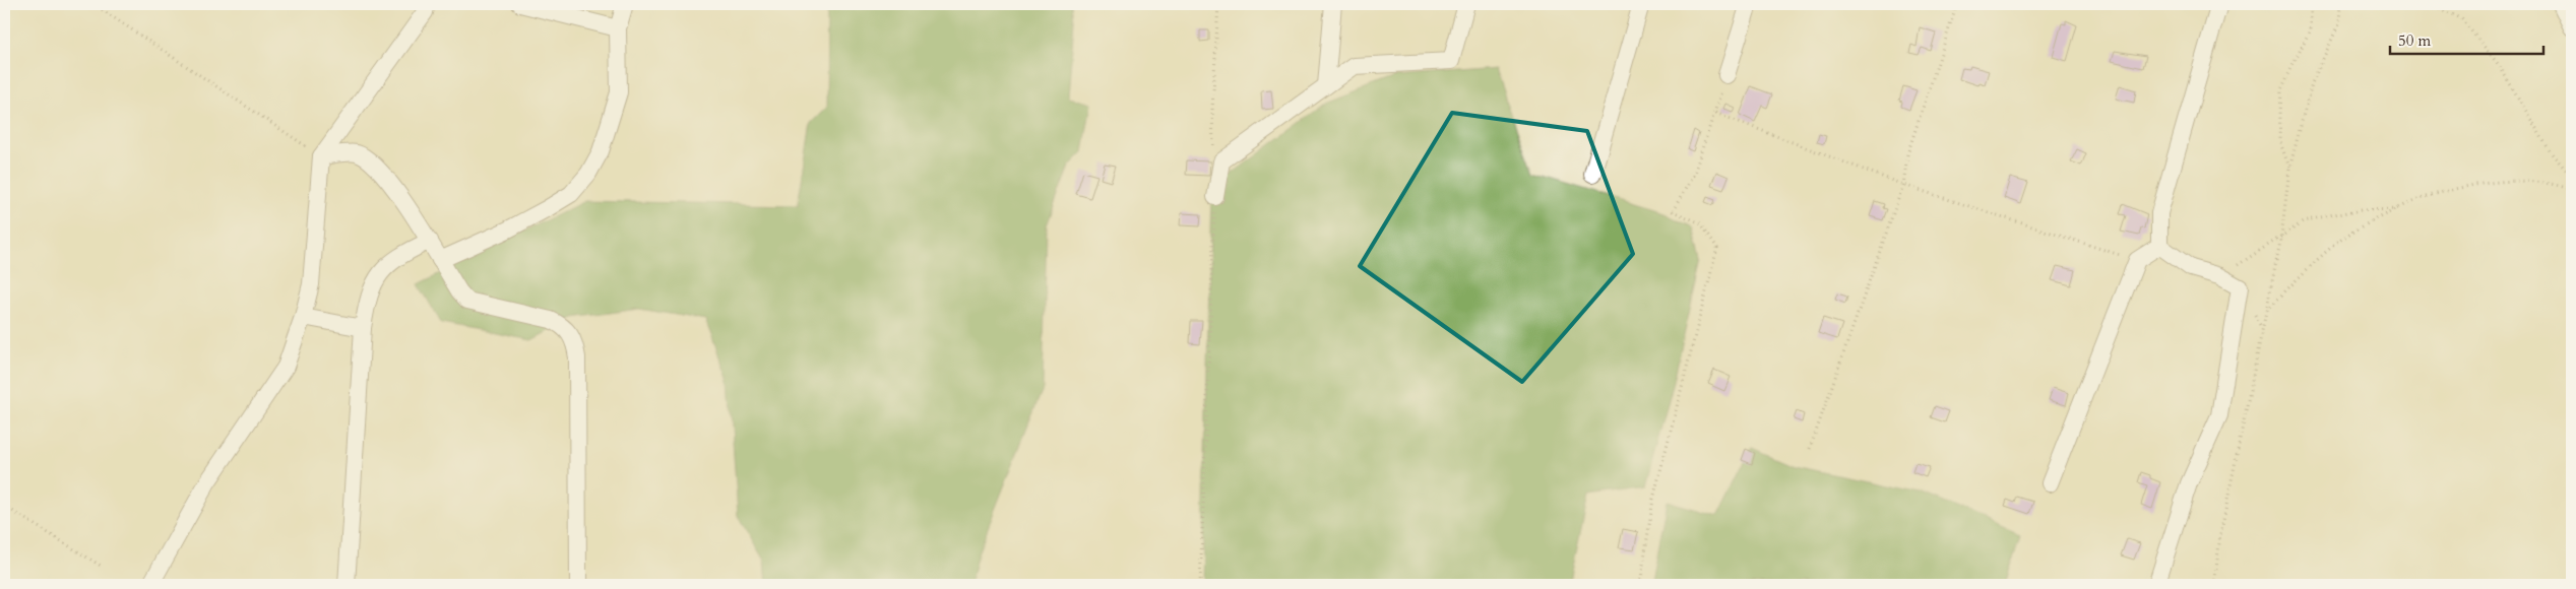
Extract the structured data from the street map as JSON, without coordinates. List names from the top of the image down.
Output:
{
  "scale_bar": "50 m"
}
